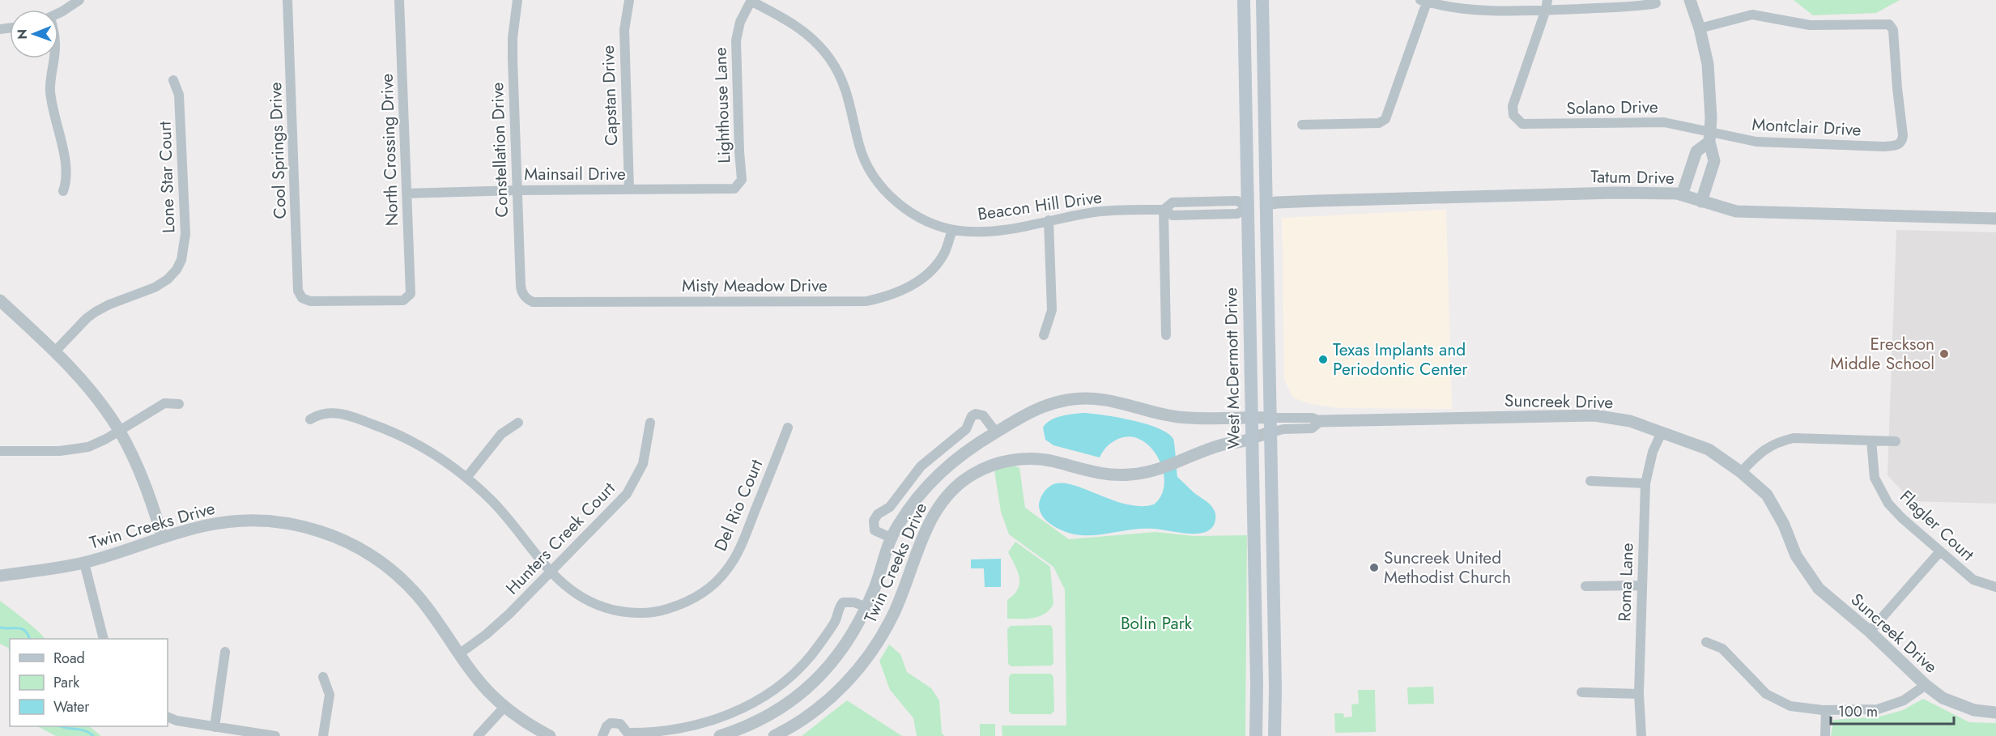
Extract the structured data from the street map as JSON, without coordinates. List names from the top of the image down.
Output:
{
  "streets": {
    "main road": ["West McDermott Drive"],
    "street": [
      "Capstan Drive",
      "Lighthouse Lane",
      "Solano Drive",
      "Montclair Drive",
      "North Crossing Drive",
      "Constellation Drive",
      "Cool Springs Drive",
      "Mainsail Drive",
      "Lone Star Court",
      "Tatum Drive",
      "Beacon Hill Drive",
      "Misty Meadow Drive",
      "Suncreek Drive",
      "Del Rio Court",
      "Twin Creeks Drive",
      "Flagler Court",
      "Hunters Creek Court",
      "Roma Lane"
    ]
  },
  "crossings": [
    ["Capstan Drive", "Mainsail Drive"],
    ["Lighthouse Lane", "Mainsail Drive"],
    ["Lighthouse Lane", "Beacon Hill Drive"],
    ["Solano Drive", "Montclair Drive"],
    ["North Crossing Drive", "Cool Springs Drive"],
    ["North Crossing Drive", "Mainsail Drive"],
    ["Constellation Drive", "Mainsail Drive"],
    ["Constellation Drive", "Misty Meadow Drive"],
    ["Beacon Hill Drive", "Misty Meadow Drive"],
    ["Beacon Hill Drive", "West McDermott Drive"],
    ["West McDermott Drive", "Twin Creeks Drive"],
    ["Suncreek Drive", "Twin Creeks Drive"],
    ["Suncreek Drive", "Roma Lane"],
    ["Del Rio Court", "Hunters Creek Court"],
    ["Twin Creeks Drive", "Hunters Creek Court"]
  ],
  "parks": ["Bolin Park"],
  "places": ["Ereckson Middle School", "Texas Implants and Periodontic Center", "Suncreek United Methodist Church"],
  "legend": ["Road", "Park", "Water"],
  "scale_bar": "100 m",
  "north": "left"
}
